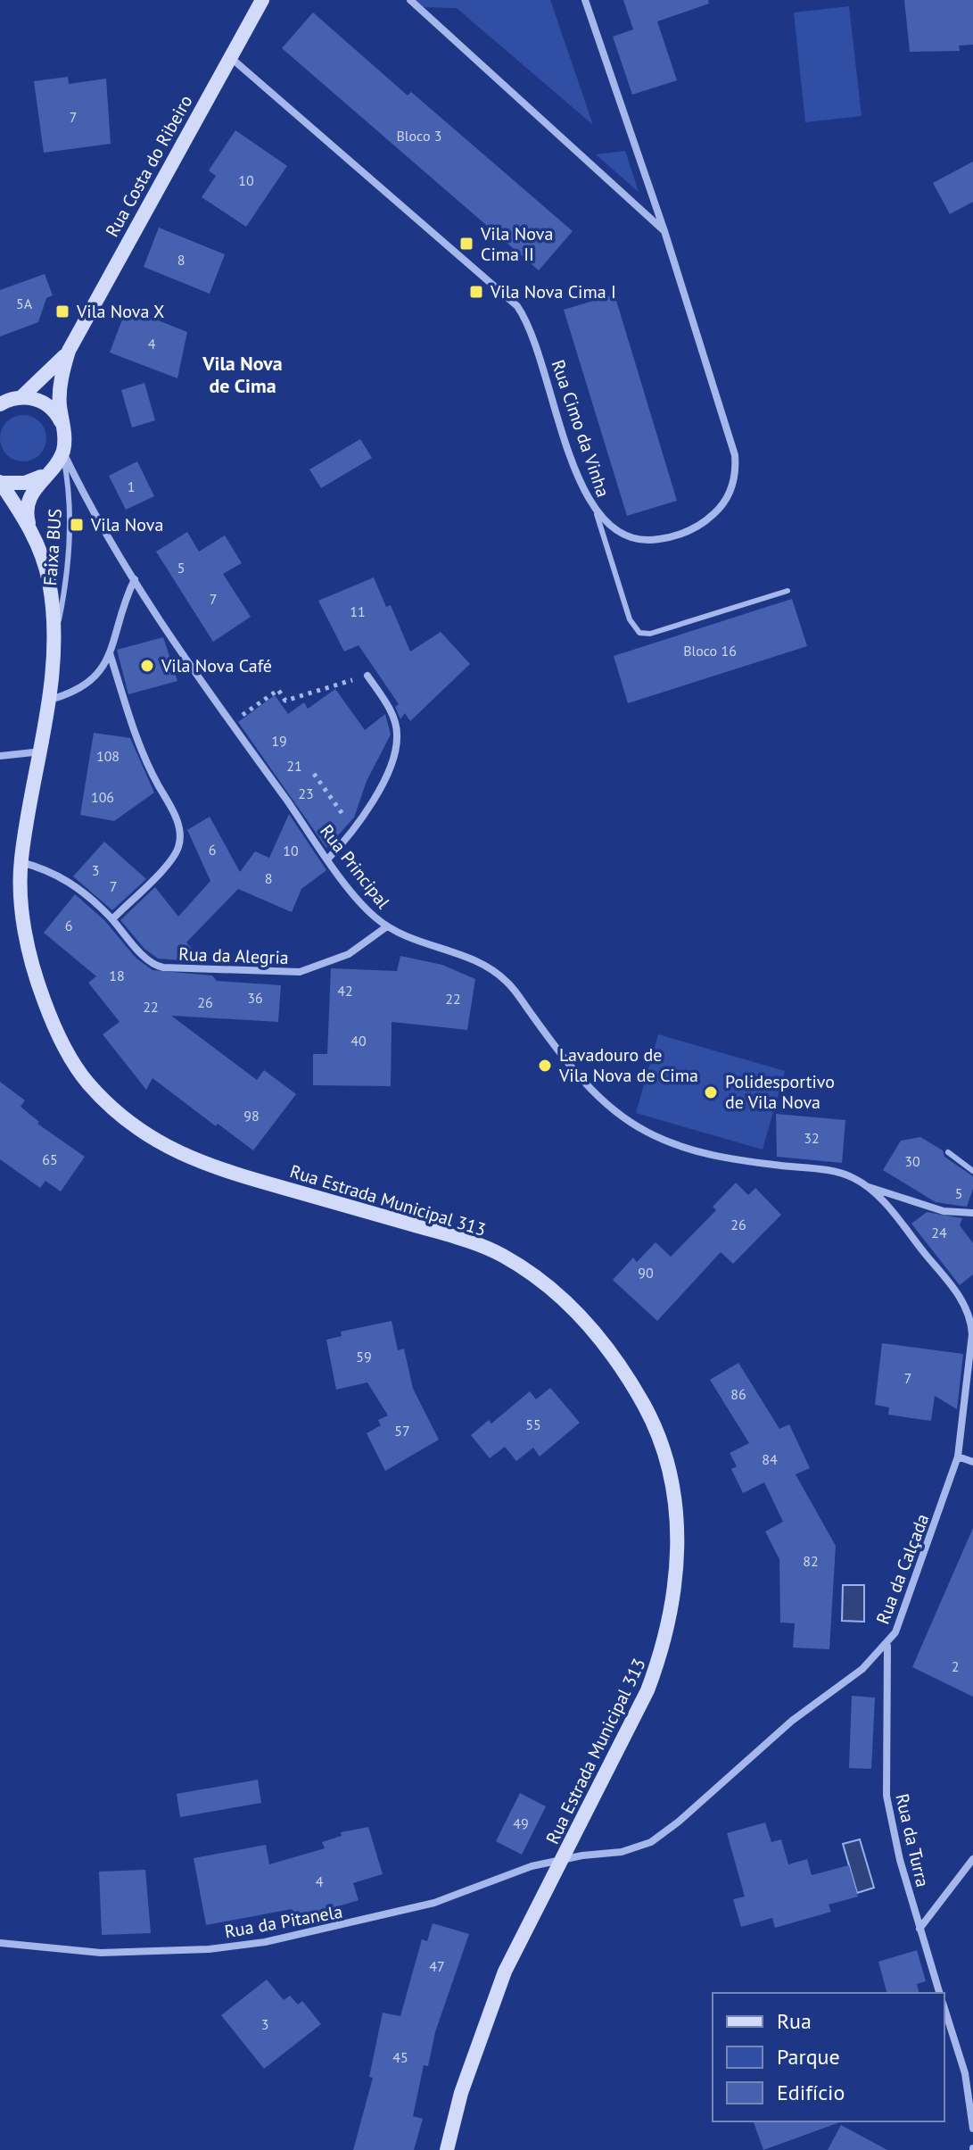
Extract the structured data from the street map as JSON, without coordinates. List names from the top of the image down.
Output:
{
  "streets": {
    "main road": ["Rua Costa do Ribeiro", "Rua Estrada Municipal 313"],
    "street": [
      "Rua Cimo da Vinha",
      "Rua Principal",
      "Rua da Alegria",
      "Rua da Calçada",
      "Rua da Turra",
      "Rua da Pitanela"
    ],
    "lane": ["Faixa BUS"]
  },
  "crossings": [
    ["Rua Costa do Ribeiro", "Rua Cimo da Vinha"],
    ["Faixa BUS", "Rua Principal"],
    ["Faixa BUS", "Rua Estrada Municipal 313"],
    ["Rua Principal", "Rua da Alegria"],
    ["Rua Principal", "Rua da Calçada"],
    ["Rua da Alegria", "Rua Estrada Municipal 313"],
    ["Rua Estrada Municipal 313", "Rua da Calçada"],
    ["Rua Estrada Municipal 313", "Rua da Pitanela"],
    ["Rua da Calçada", "Rua da Turra"],
    ["Rua da Calçada", "Rua da Pitanela"]
  ],
  "districts": ["Vila Nova de Cima"],
  "places": {
    "transit": [
      "Vila Nova Cima II",
      "Vila Nova Cima I",
      "Vila Nova X",
      "Vila Nova"
    ],
    "other": ["Vila Nova Café", "Lavadouro de Vila Nova de Cima", "Polidesportivo de Vila Nova"]
  },
  "house_numbers": [
    "7",
    "Bloco 3",
    "10",
    "8",
    "5A",
    "4",
    "1",
    "5",
    "7",
    "11",
    "Bloco 16",
    "19",
    "108",
    "21",
    "23",
    "106",
    "6",
    "10",
    "3",
    "8",
    "7",
    "6",
    "18",
    "42",
    "36",
    "22",
    "26",
    "22",
    "40",
    "98",
    "32",
    "65",
    "30",
    "5",
    "26",
    "24",
    "90",
    "59",
    "7",
    "86",
    "55",
    "57",
    "84",
    "82",
    "2",
    "49",
    "4",
    "47",
    "3",
    "45"
  ],
  "legend": ["Rua", "Parque", "Edifício"]
}
